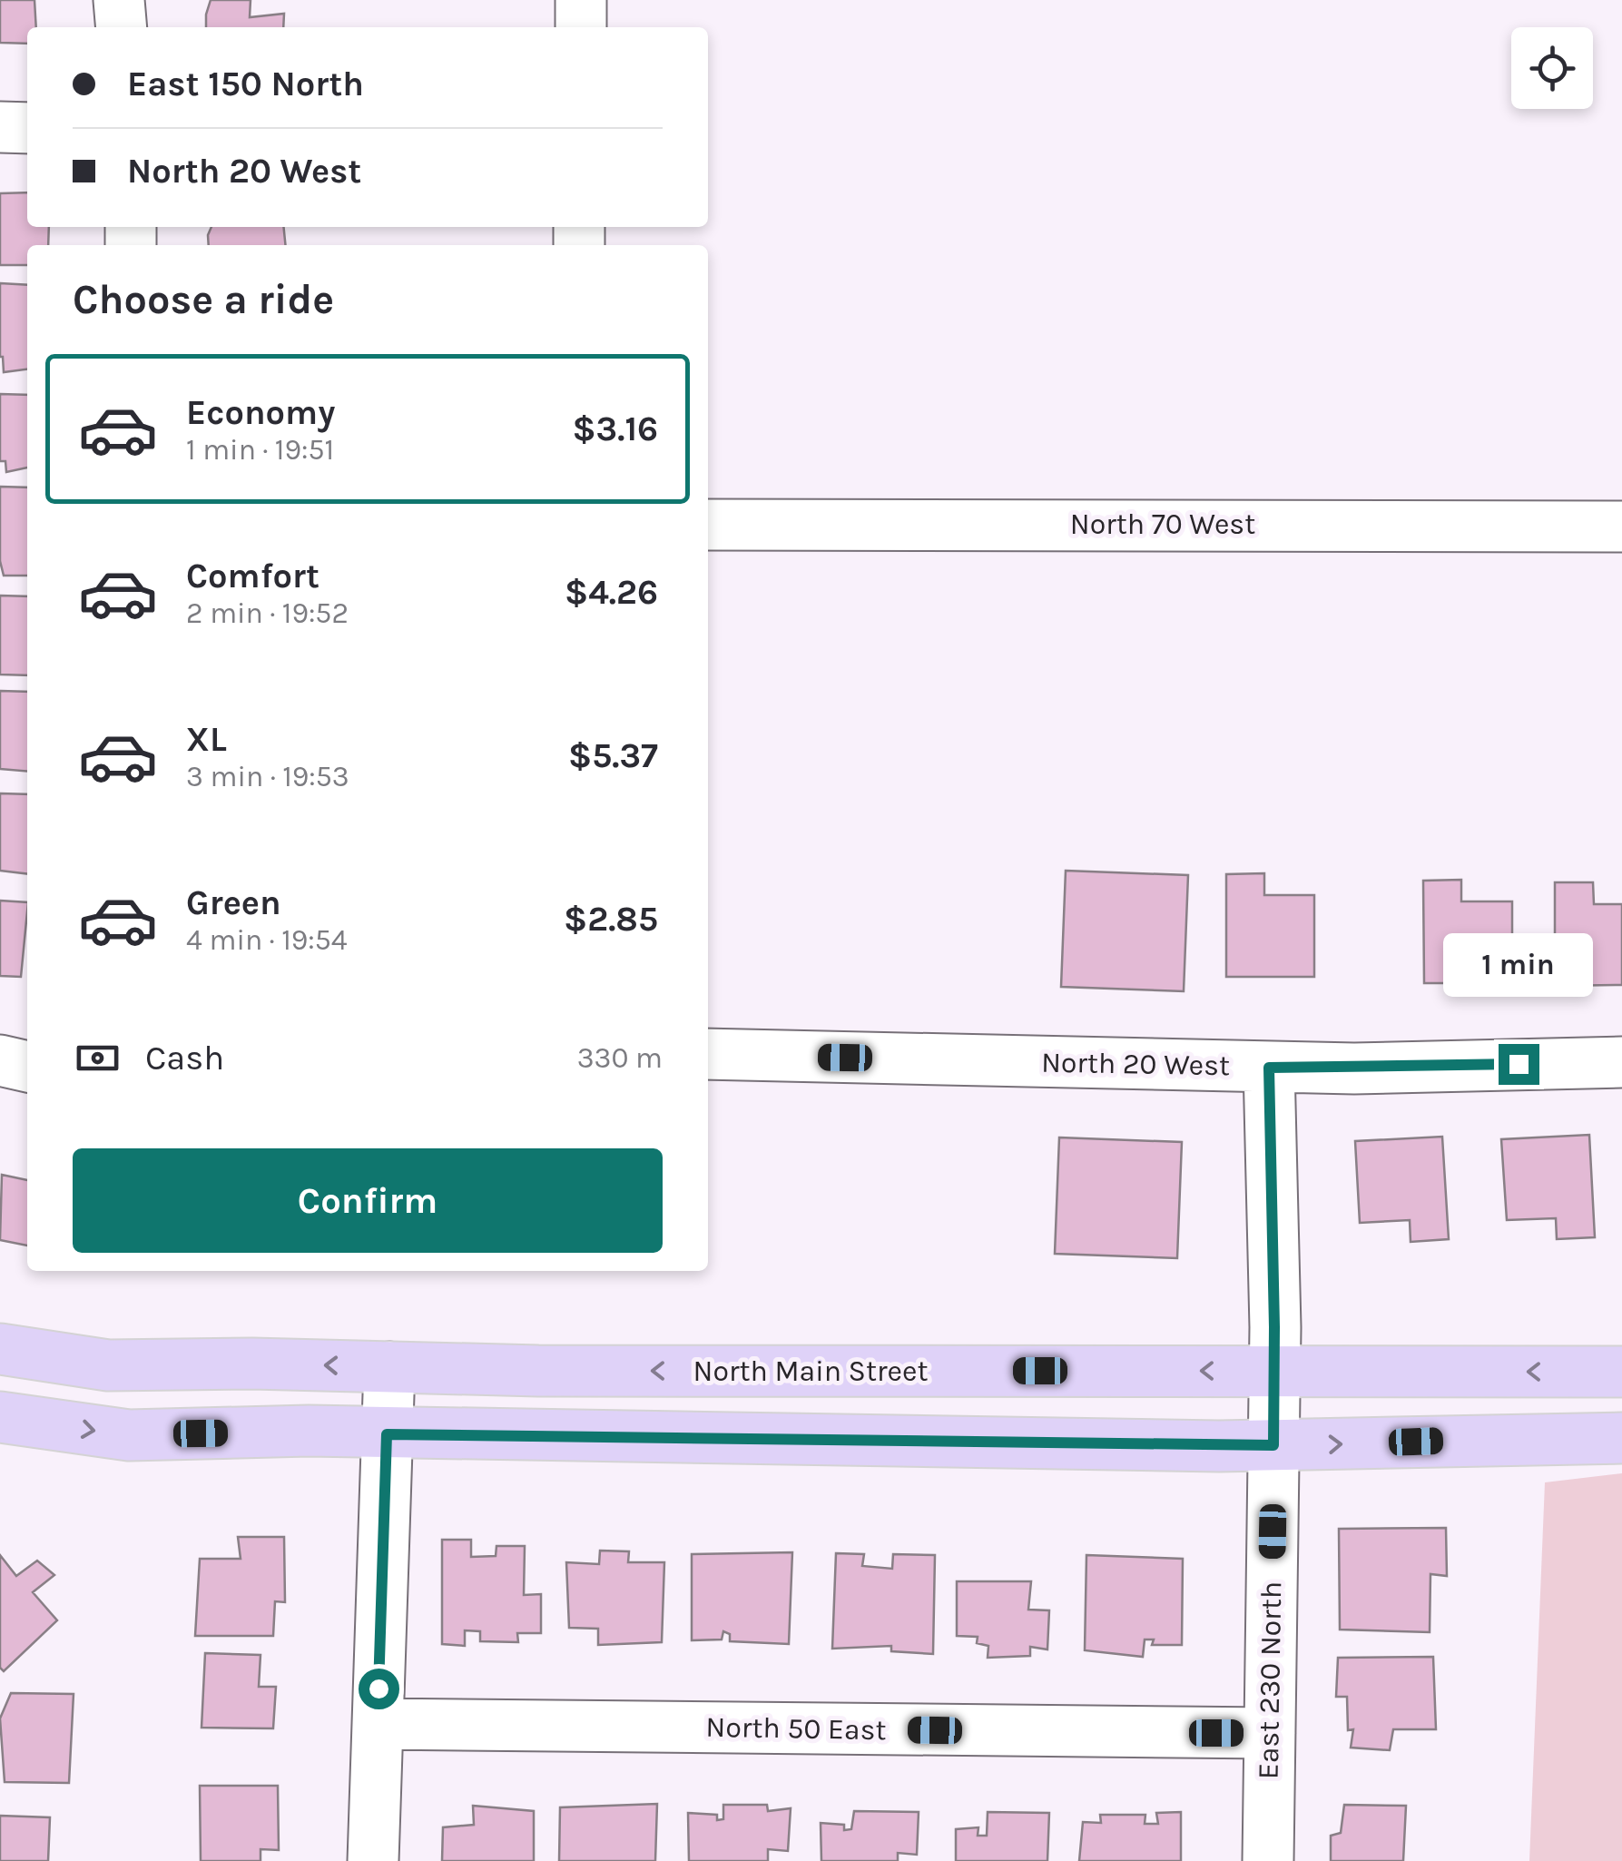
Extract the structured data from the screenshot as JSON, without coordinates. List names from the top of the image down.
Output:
{
  "streets": {
    "main road": ["North Main Street"],
    "street": [
      "North 70 West",
      "North 20 West",
      "East 230 North",
      "North 50 East"
    ]
  },
  "crossings": [
    ["North 20 West", "East 230 North"],
    ["North Main Street", "East 230 North"],
    ["East 230 North", "North 50 East"]
  ],
  "page": {
    "banner": ["East 150 North", "North 20 West"],
    "heading": "Choose a ride",
    "list": [
      {
        "name": "Economy",
        "note": "1 min · 19:51",
        "value": "$3.16"
      },
      {
        "name": "Comfort",
        "note": "2 min · 19:52",
        "value": "$4.26"
      },
      {
        "name": "XL",
        "note": "3 min · 19:53",
        "value": "$5.37"
      },
      {
        "name": "Green",
        "note": "4 min · 19:54",
        "value": "$2.85"
      }
    ],
    "bubble": "1 min",
    "pay": ["Cash", "330 m"],
    "buttons": "Confirm"
  }
}
